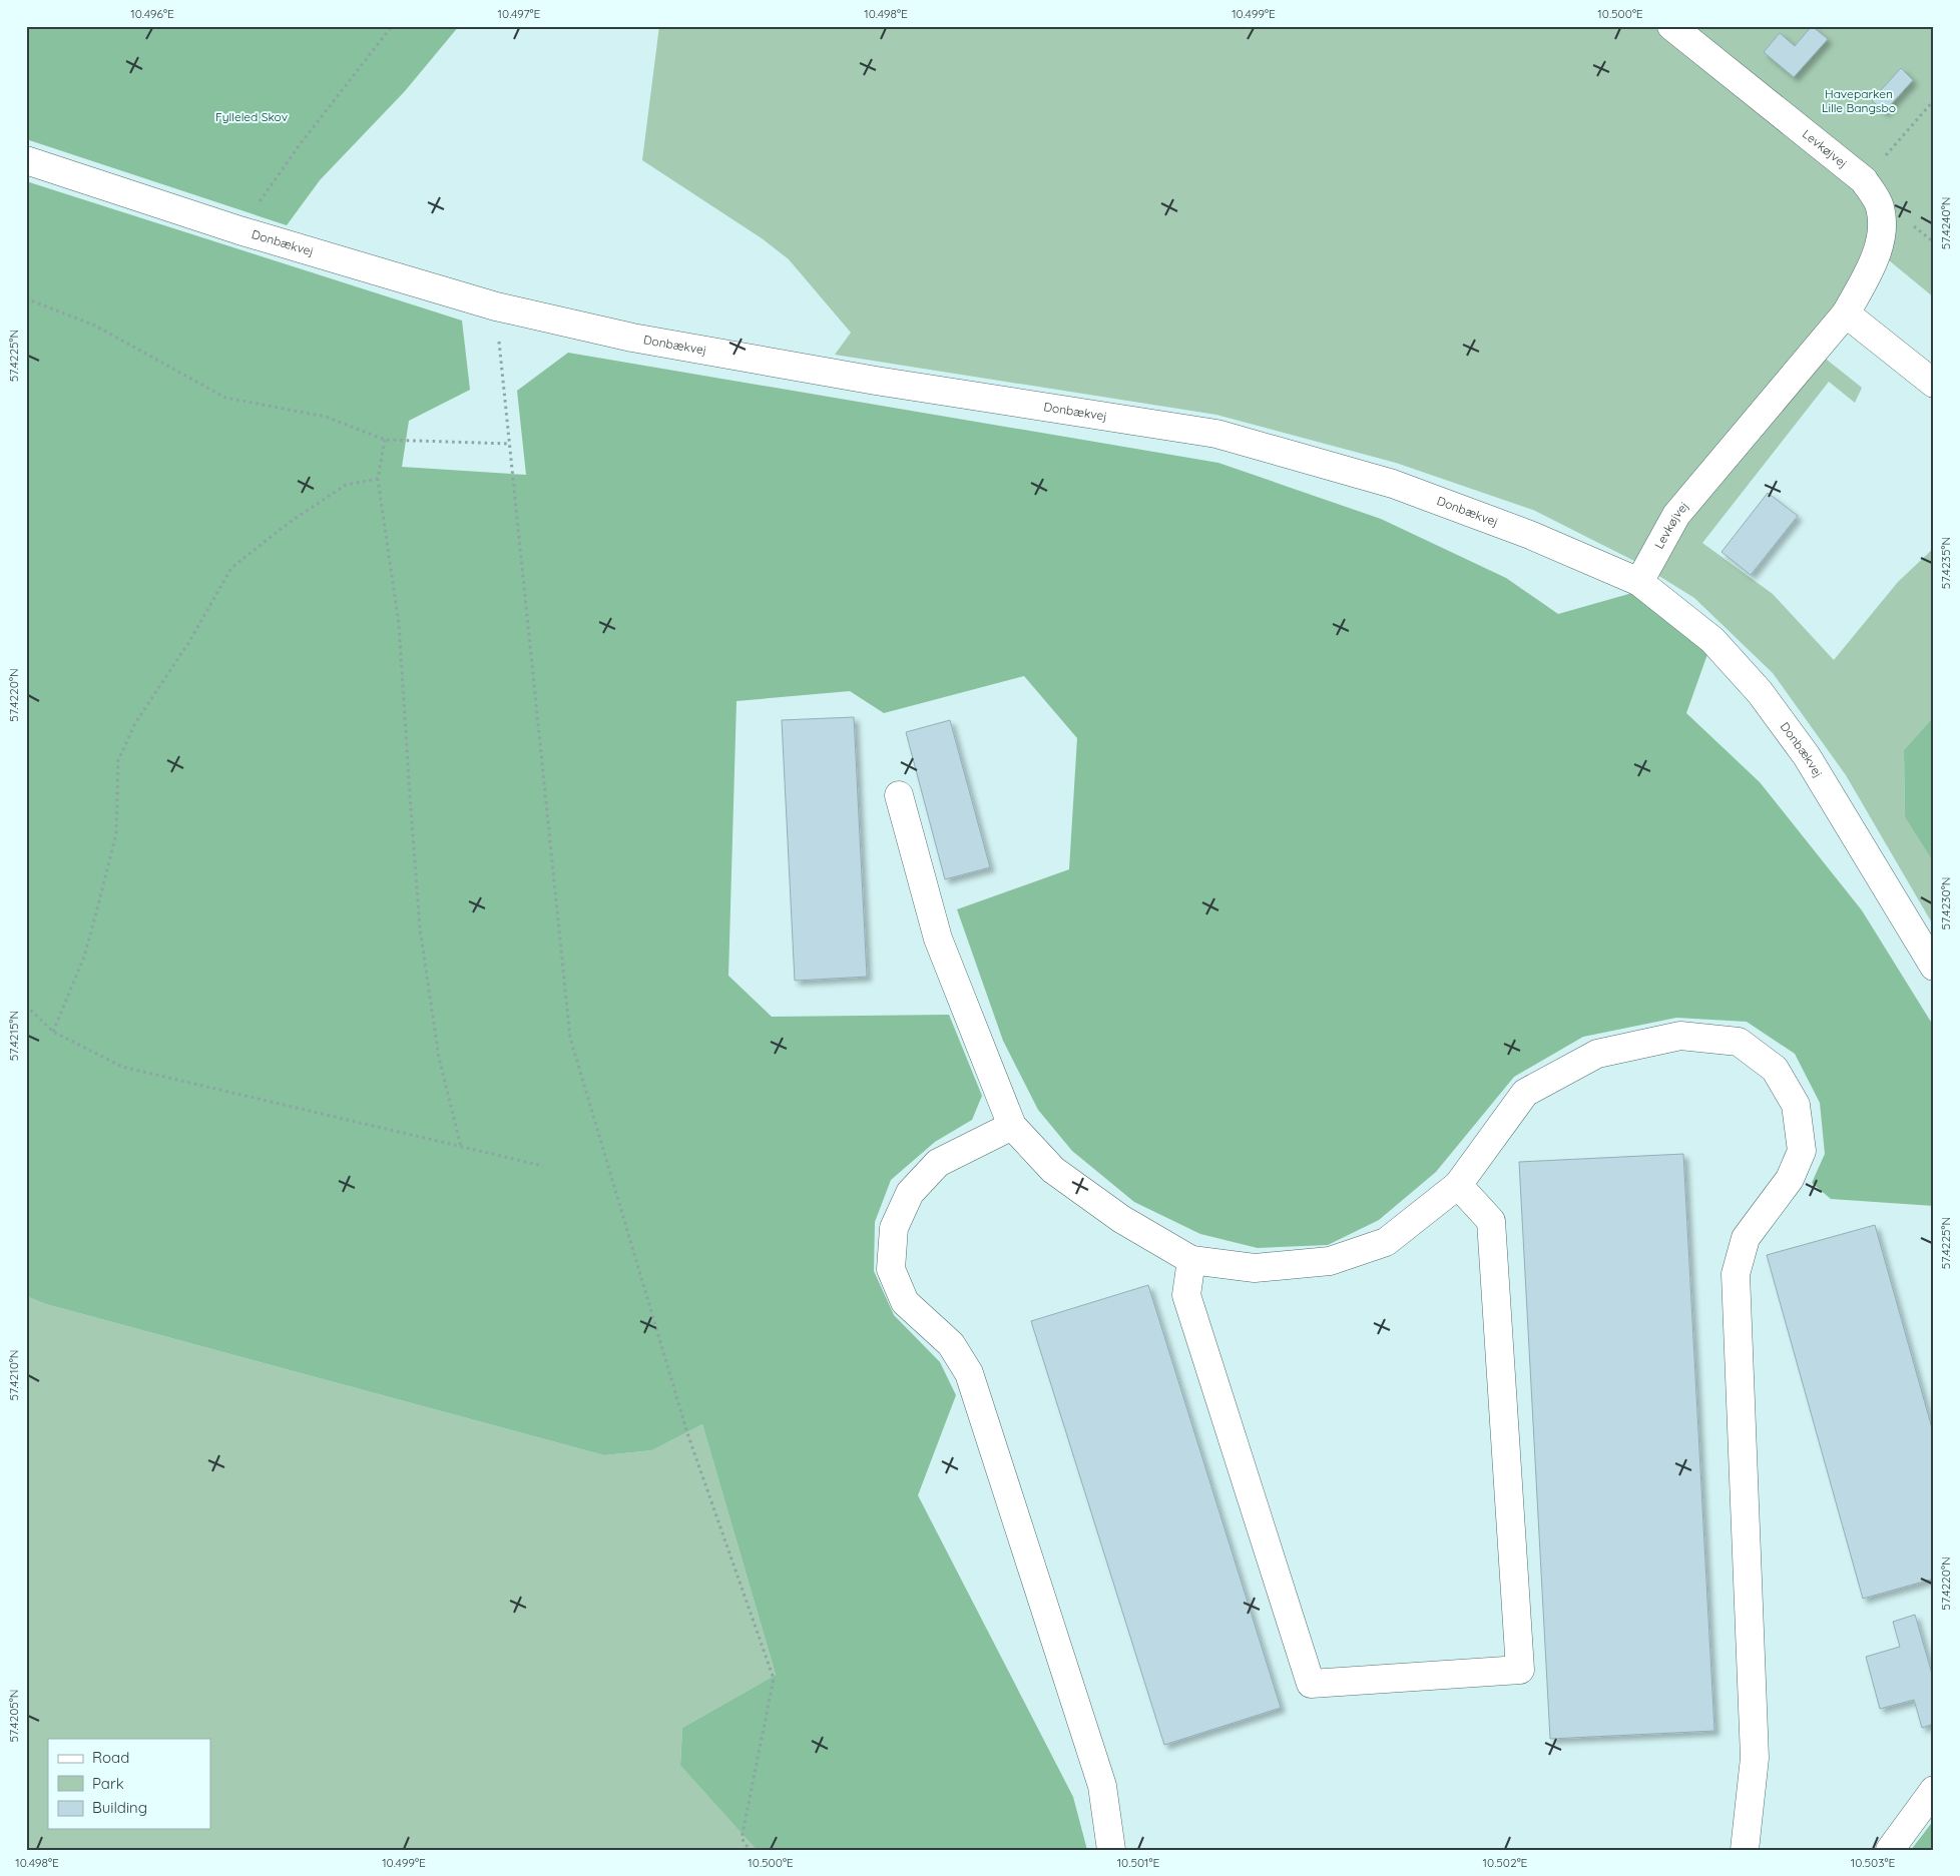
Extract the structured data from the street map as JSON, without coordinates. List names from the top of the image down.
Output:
{
  "streets": {
    "street": ["Levkøjvej", "Donbækvej"]
  },
  "crossings": [
    ["Levkøjvej", "Donbækvej"]
  ],
  "parks": ["Haveparken Lille Bangsbo", "Fylleled Skov"],
  "legend": ["Road", "Park", "Building"],
  "coordinates": [
    "10.496°E",
    "10.497°E",
    "10.498°E",
    "10.499°E",
    "10.500°E",
    "57.4240°N",
    "57.4225°N",
    "57.4235°N",
    "57.4220°N",
    "57.4230°N",
    "57.4215°N",
    "57.4210°N",
    "57.4205°N",
    "10.501°E",
    "10.502°E",
    "10.503°E"
  ]
}
